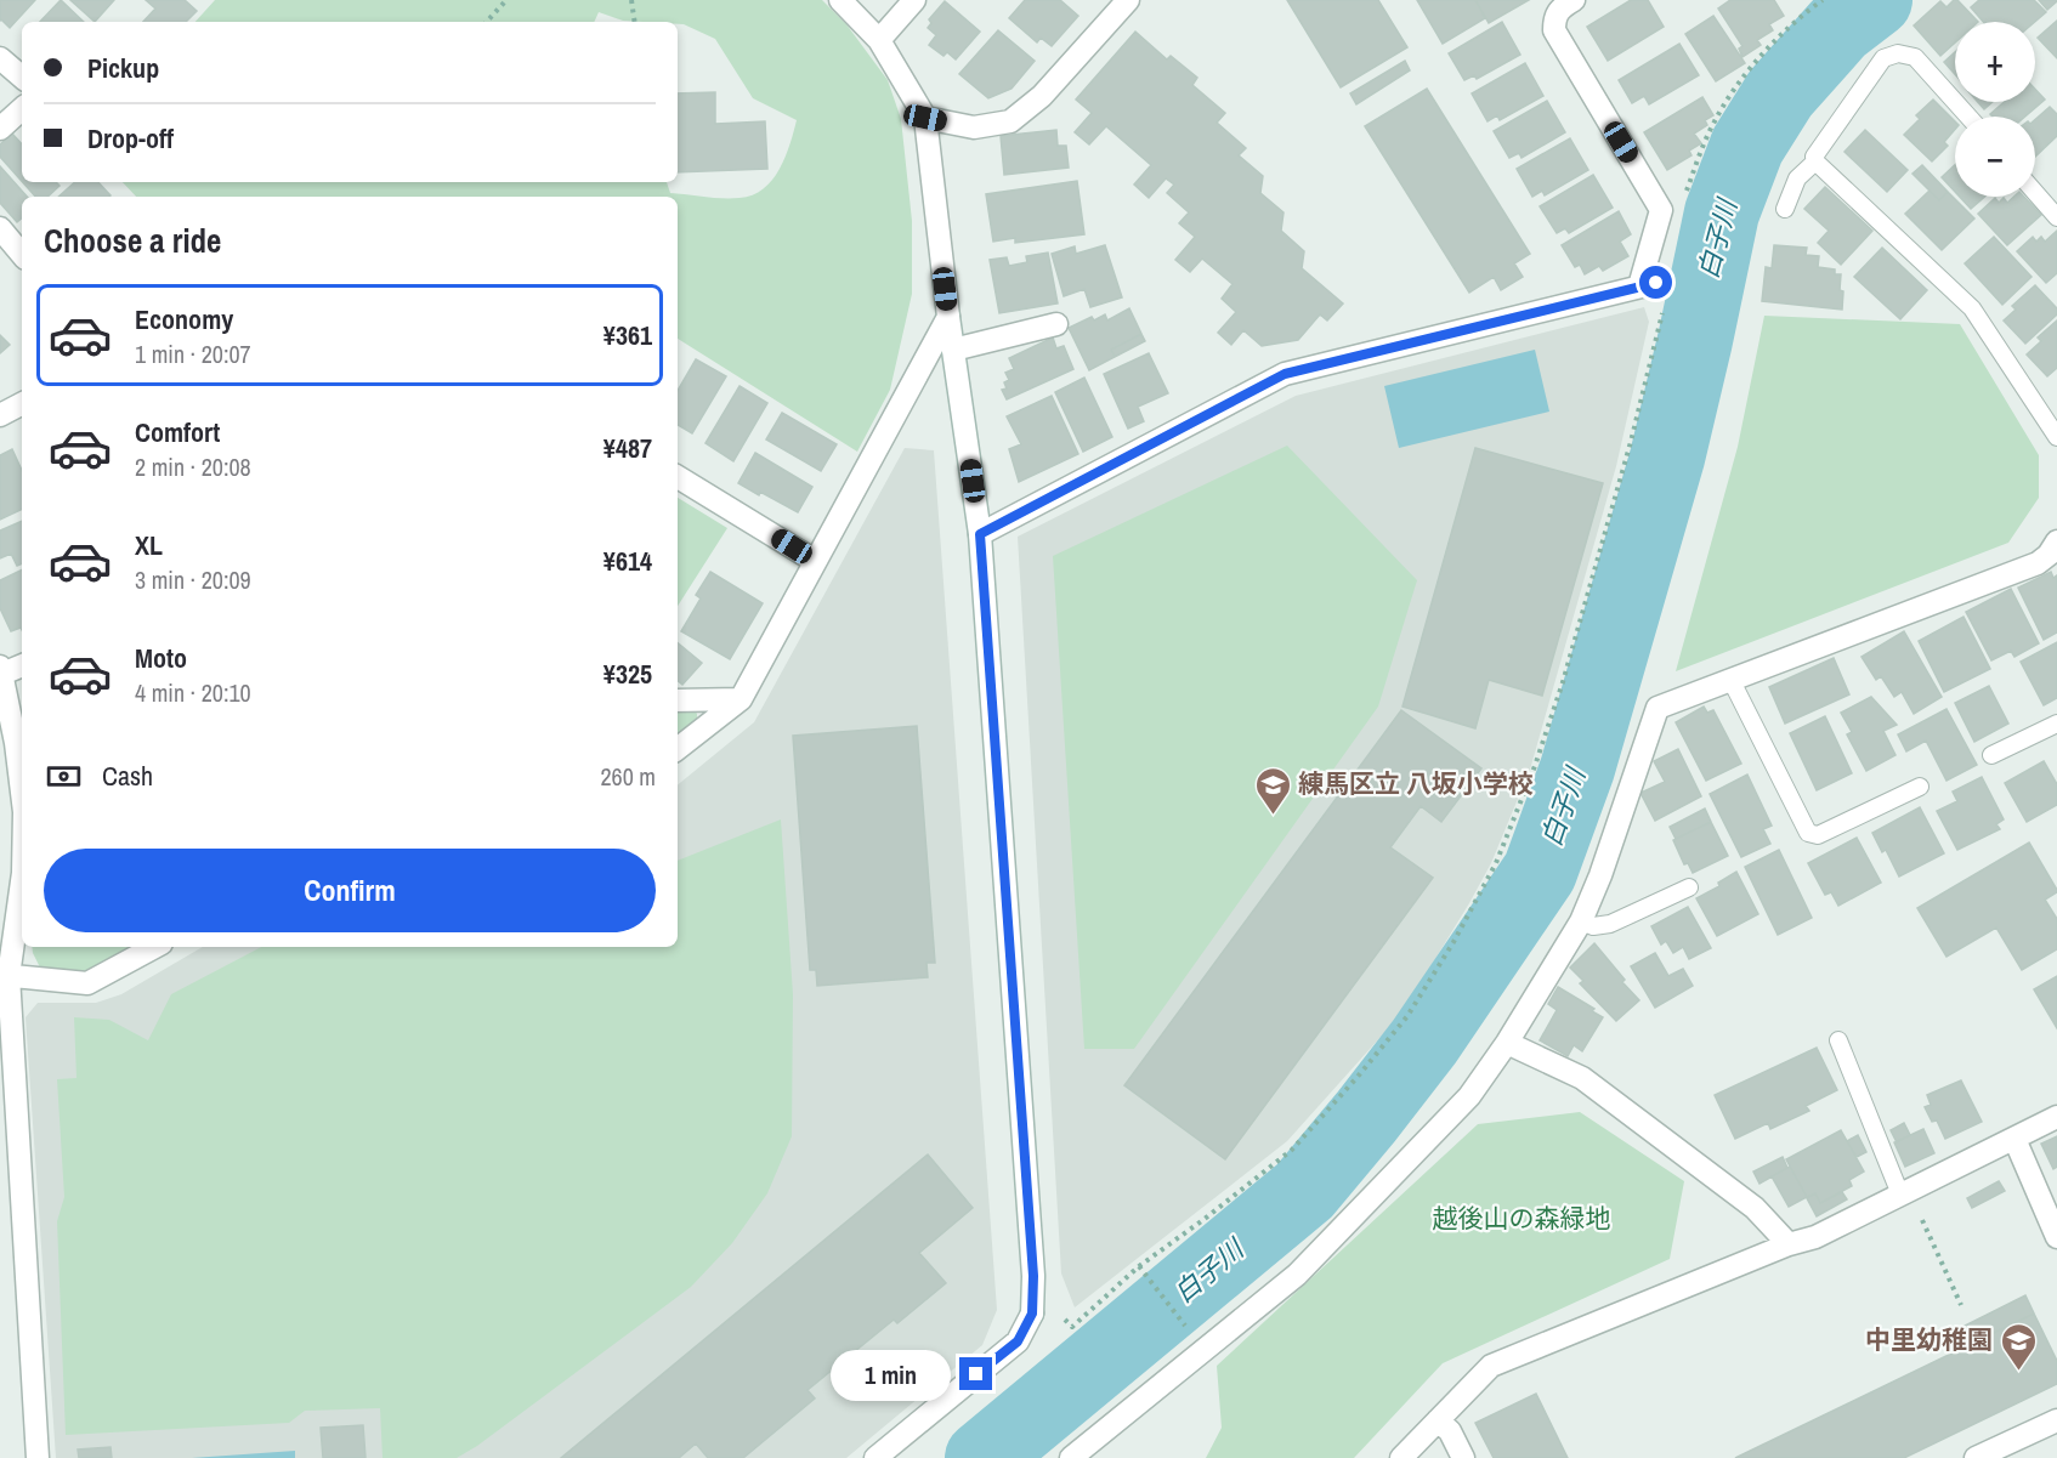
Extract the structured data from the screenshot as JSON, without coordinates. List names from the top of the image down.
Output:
{
  "water": ["白子川"],
  "parks": ["越後山の森緑地"],
  "places": {
    "school or university": ["練馬区立 八坂小学校", "中里幼稚園"]
  },
  "page": {
    "map_buttons": ["+", "−"],
    "banner": ["Pickup", "Drop-off"],
    "heading": "Choose a ride",
    "list": [
      {
        "name": "Economy",
        "note": "1 min · 20:07",
        "value": "¥361"
      },
      {
        "name": "Comfort",
        "note": "2 min · 20:08",
        "value": "¥487"
      },
      {
        "name": "XL",
        "note": "3 min · 20:09",
        "value": "¥614"
      },
      {
        "name": "Moto",
        "note": "4 min · 20:10",
        "value": "¥325"
      }
    ],
    "pay": ["Cash", "260 m"],
    "buttons": "Confirm",
    "bubble": "1 min"
  }
}
